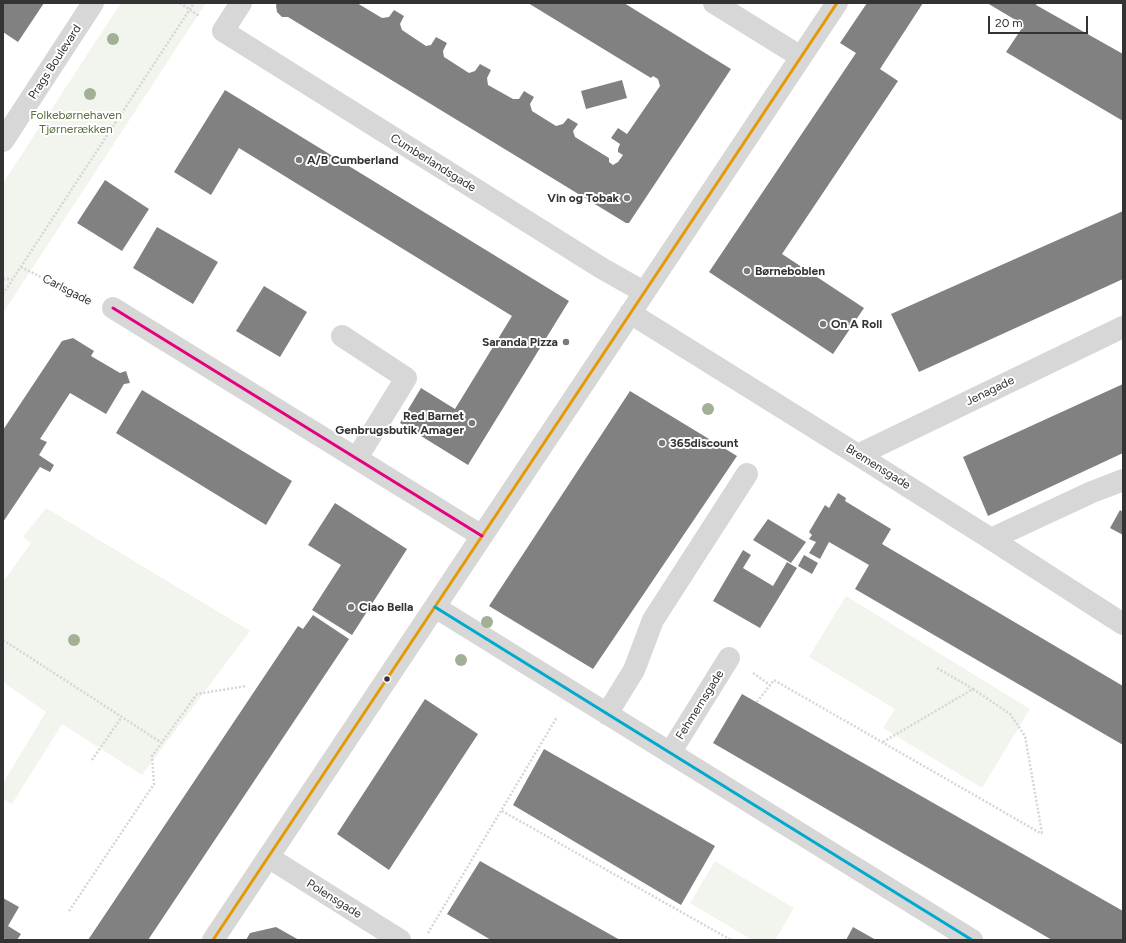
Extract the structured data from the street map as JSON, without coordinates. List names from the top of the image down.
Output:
{
  "streets": {
    "street": [
      "Prags Boulevard",
      "Cumberlandsgade",
      "Jenagade",
      "Bremensgade",
      "Fehmernsgade",
      "Polensgade"
    ],
    "path": ["Carlsgade"]
  },
  "crossings": [
    ["Jenagade", "Bremensgade"]
  ],
  "parks": ["Folkebørnehaven Tjørnerækken"],
  "places": [
    "A/B Cumberland",
    "Vin og Tobak",
    "Børneboblen",
    "On A Roll",
    "Saranda Pizza",
    "Red Barnet Genbrugsbutik Amager",
    "365discount",
    "Ciao Bella"
  ],
  "scale_bar": "20 m"
}
